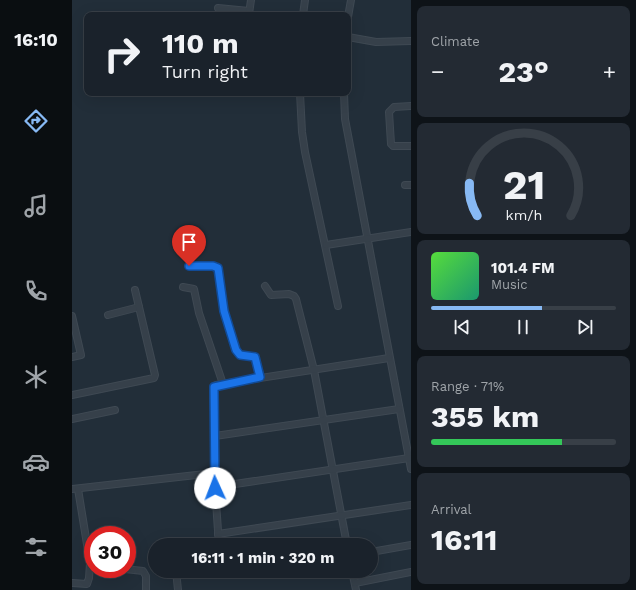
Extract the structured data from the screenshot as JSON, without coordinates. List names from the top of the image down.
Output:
{
  "page": {
    "tabs": "16:10",
    "tile": [
      "Climate",
      ["Range · 71%", "355 km"],
      ["Arrival", "16:11"]
    ],
    "turn": ["110 m", "Turn right"],
    "heat": ["−", "23°", "+"],
    "song": ["101.4 FM", "Music"],
    "limit": "30",
    "trip": "16:11 · 1 min · 320 m",
    "gauge": ["21", "km/h"]
  }
}
